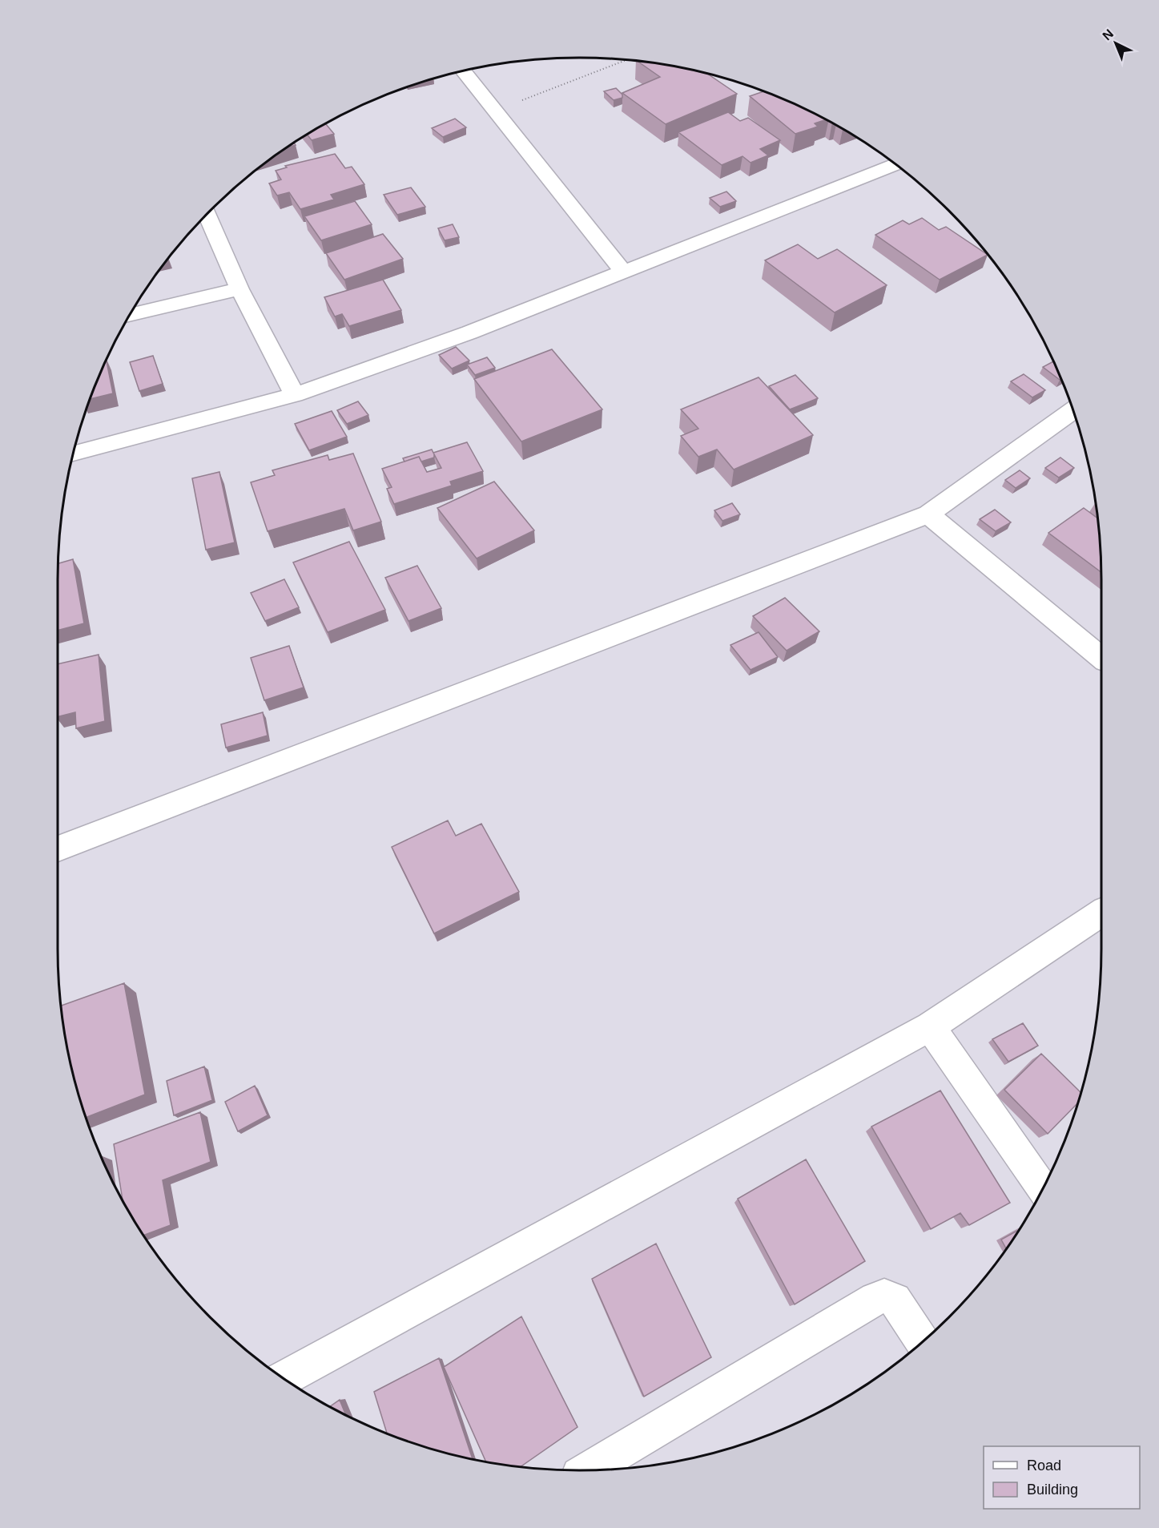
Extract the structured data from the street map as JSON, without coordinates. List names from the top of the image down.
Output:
{
  "legend": ["Road", "Building"],
  "north": "top left"
}
